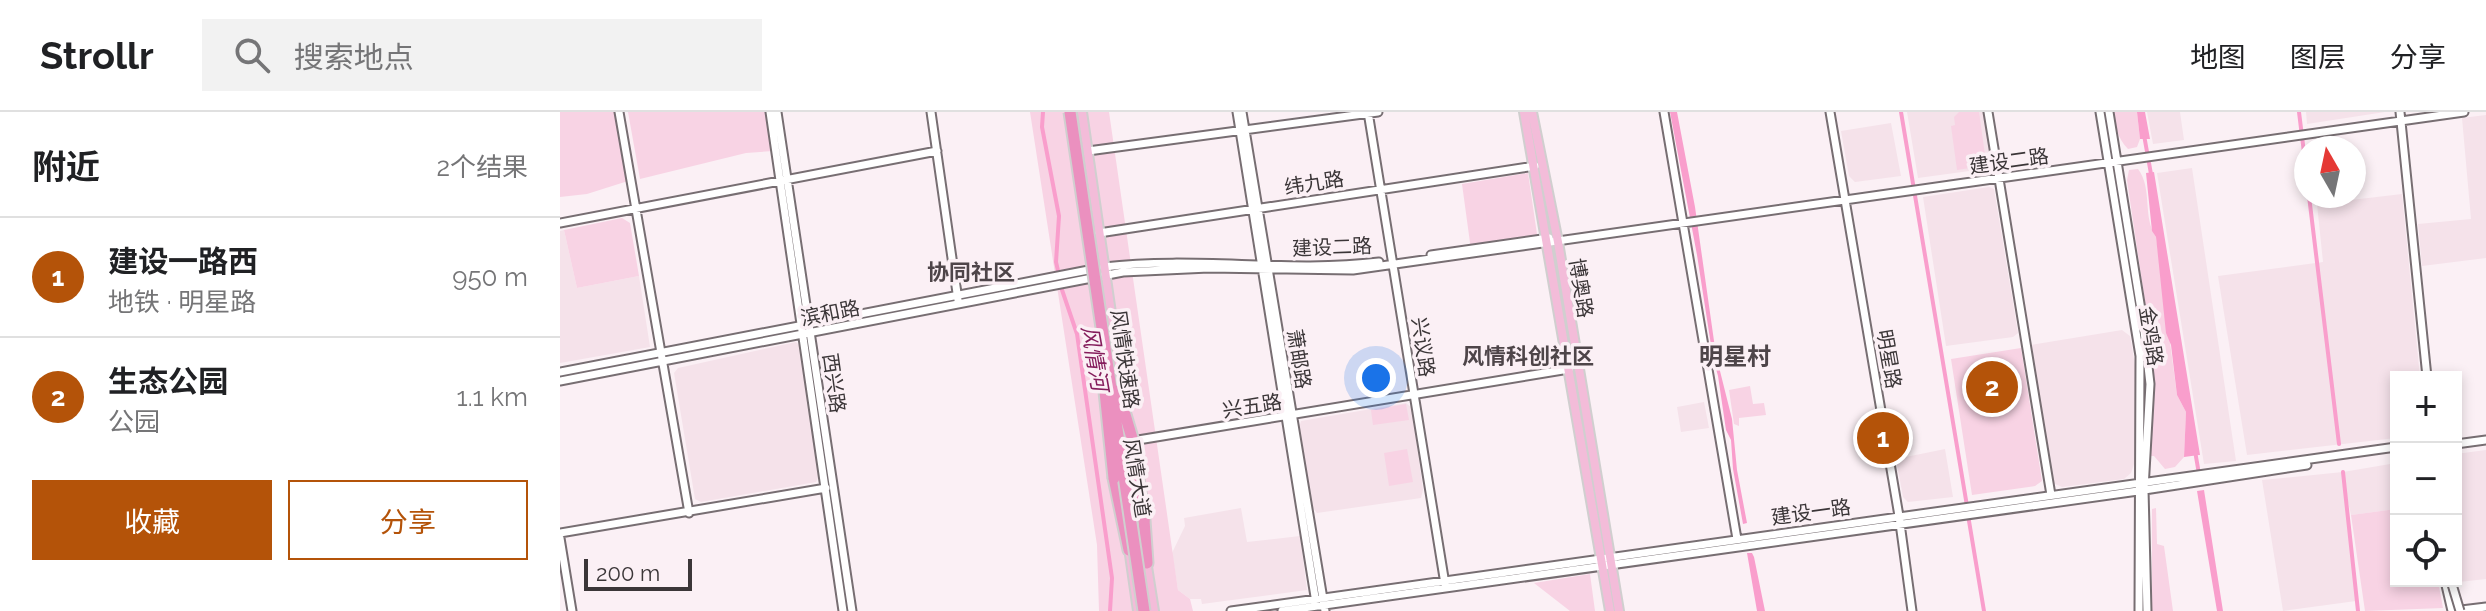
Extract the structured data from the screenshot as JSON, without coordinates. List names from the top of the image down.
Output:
{
  "streets": {
    "highway": ["风情快速路"],
    "main road": [
      "建设二路",
      "纬九路",
      "博奥路",
      "滨和路",
      "金鸡路",
      "兴议路",
      "明星路",
      "西兴路",
      "兴五路",
      "风情大道",
      "建设一路"
    ]
  },
  "crossings": [
    ["建设二路", "博奥路"],
    ["建设二路", "滨和路"],
    ["建设二路", "金鸡路"],
    ["建设二路", "兴议路"],
    ["建设二路", "明星路"],
    ["建设二路", "风情大道"],
    ["纬九路", "博奥路"],
    ["纬九路", "兴议路"],
    ["纬九路", "风情大道"],
    ["博奥路", "兴五路"],
    ["博奥路", "建设一路"],
    ["滨和路", "西兴路"],
    ["滨和路", "风情大道"],
    ["金鸡路", "建设一路"],
    ["兴议路", "兴五路"],
    ["兴议路", "建设一路"],
    ["风情快速路", "风情大道"],
    ["明星路", "建设一路"],
    ["兴五路", "风情大道"]
  ],
  "districts": ["协同社区", "风情科创社区", "明星村"],
  "water": ["风情河"],
  "scale_bar": "200 m",
  "north": "top",
  "page": {
    "header": "Strollr",
    "search": "搜索地点",
    "nav": ["地图", "图层", "分享"],
    "heading": ["附近", "2个结果"],
    "list": [
      {
        "mark": "1",
        "name": "建设一路西",
        "note": "地铁 · 明星路",
        "value": "950 m"
      },
      {
        "mark": "2",
        "name": "生态公园",
        "note": "公园",
        "value": "1.1 km"
      }
    ],
    "pins": ["2", "1"],
    "map_buttons": ["+", "−"],
    "buttons": ["收藏", "分享"],
    "scale": "200 m"
  }
}
